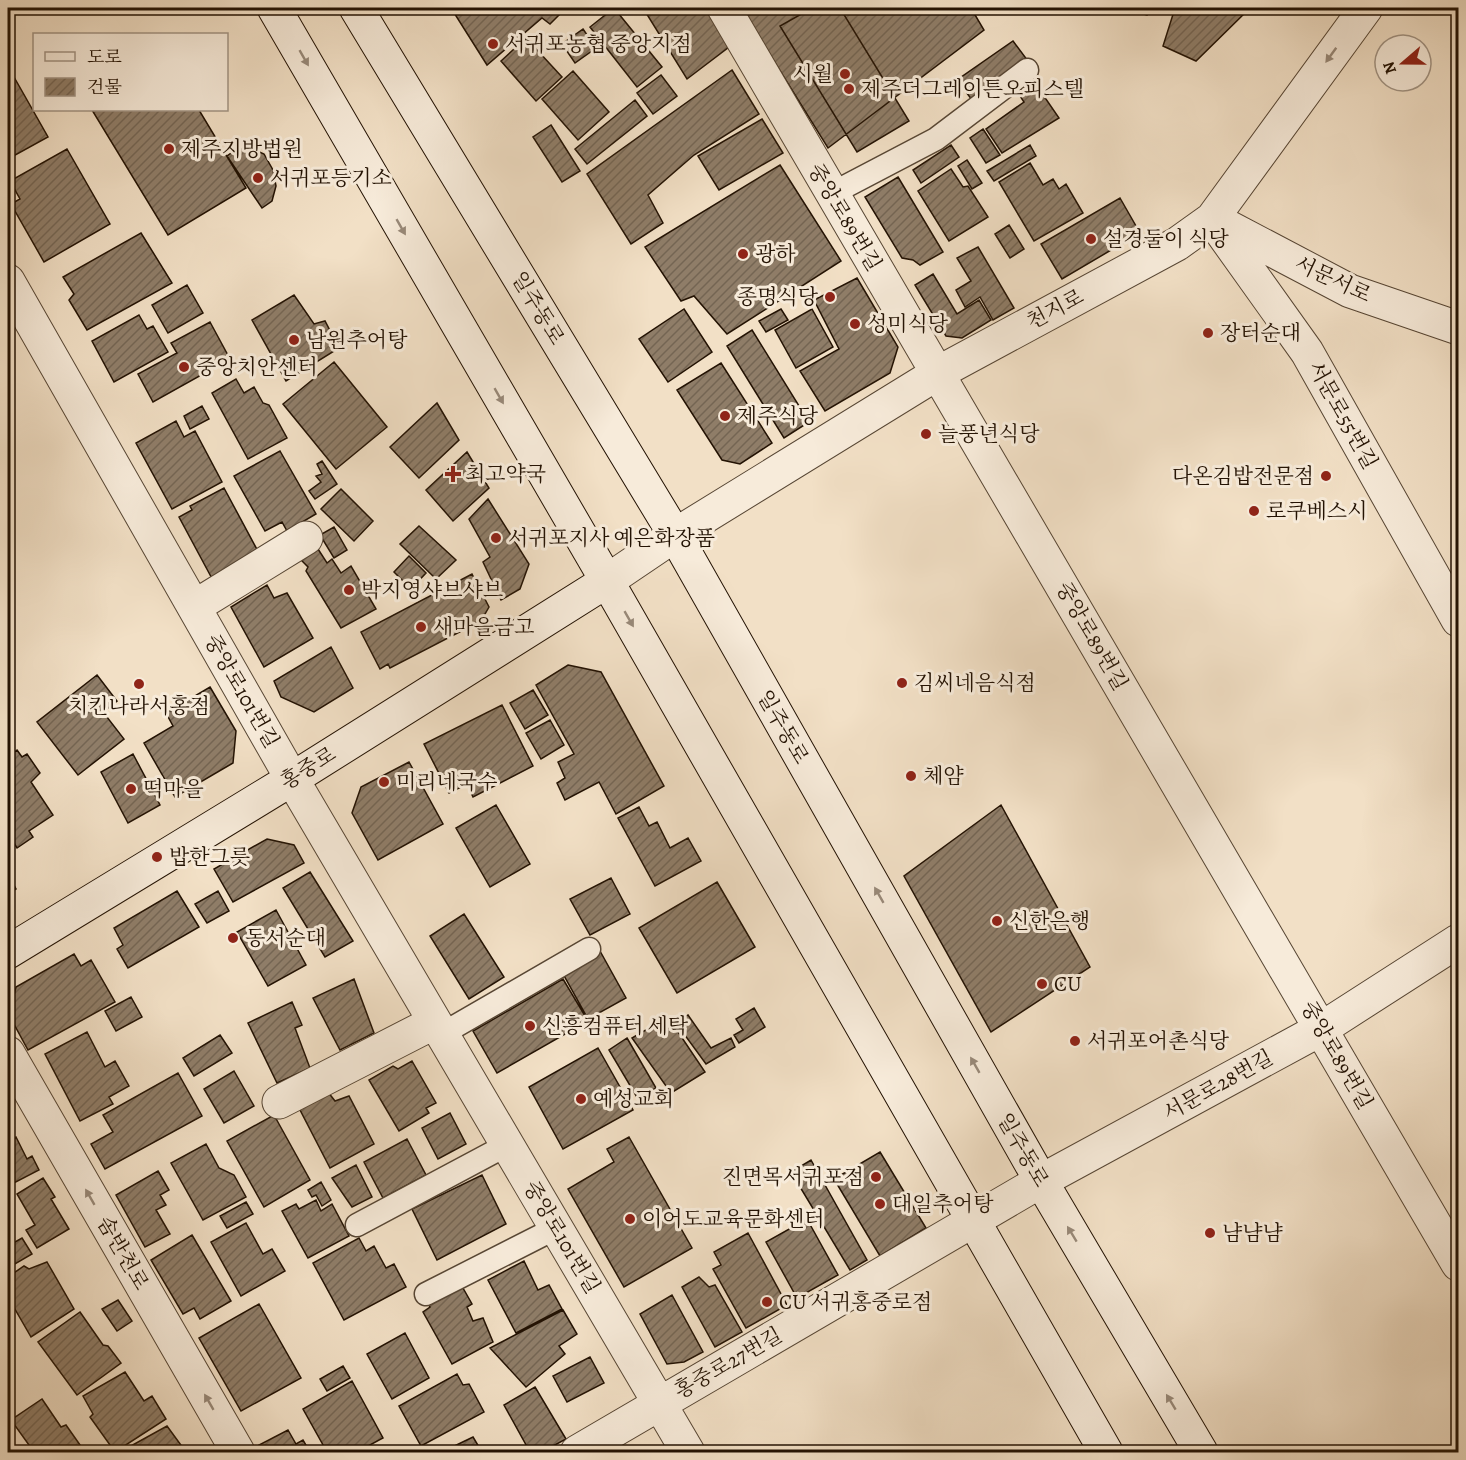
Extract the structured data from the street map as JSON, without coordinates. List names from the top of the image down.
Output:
{
  "streets": {
    "street": [
      "중앙로89번길",
      "서문서로",
      "일주동로",
      "천지로",
      "서문로55번길",
      "중앙로101번길",
      "홍중로",
      "서문로28번길",
      "솜반천로",
      "홍중로27번길"
    ]
  },
  "crossings": [
    ["중앙로89번길", "천지로"],
    ["중앙로89번길", "서문로28번길"],
    ["서문서로", "천지로"],
    ["서문서로", "서문로55번길"],
    ["일주동로", "천지로"],
    ["일주동로", "홍중로"],
    ["일주동로", "서문로28번길"],
    ["천지로", "서문로55번길"],
    ["천지로", "홍중로"],
    ["중앙로101번길", "홍중로"],
    ["중앙로101번길", "홍중로27번길"],
    ["서문로28번길", "홍중로27번길"]
  ],
  "one_way": ["솜반천로"],
  "places": {
    "other": [
      "서귀포농협 중앙지점",
      "시월",
      "제주더그레이튼오피스텔",
      "제주지방법원",
      "서귀포등기소",
      "설경둘이 식당",
      "광하",
      "종명식당",
      "성미식당",
      "장터순대",
      "남원추어탕",
      "중앙치안센터",
      "제주식당",
      "늘풍년식당",
      "다온김밥전문점",
      "로쿠베스시",
      "서귀포지사 예은화장품",
      "박지영샤브샤브",
      "새마을금고",
      "김씨네음식점",
      "치킨나라서홍점",
      "체얌",
      "미리네국수",
      "떡마을",
      "밥한그릇",
      "신한은행",
      "동서순대",
      "CU",
      "신흥컴퓨터 세탁",
      "서귀포어촌식당",
      "예성교회",
      "진면목서귀포점",
      "대일추어탕",
      "이어도교육문화센터",
      "냠냠냠",
      "CU 서귀홍중로점"
    ],
    "health": ["최고약국"]
  },
  "legend": ["도로", "건물"],
  "north": "left"
}
